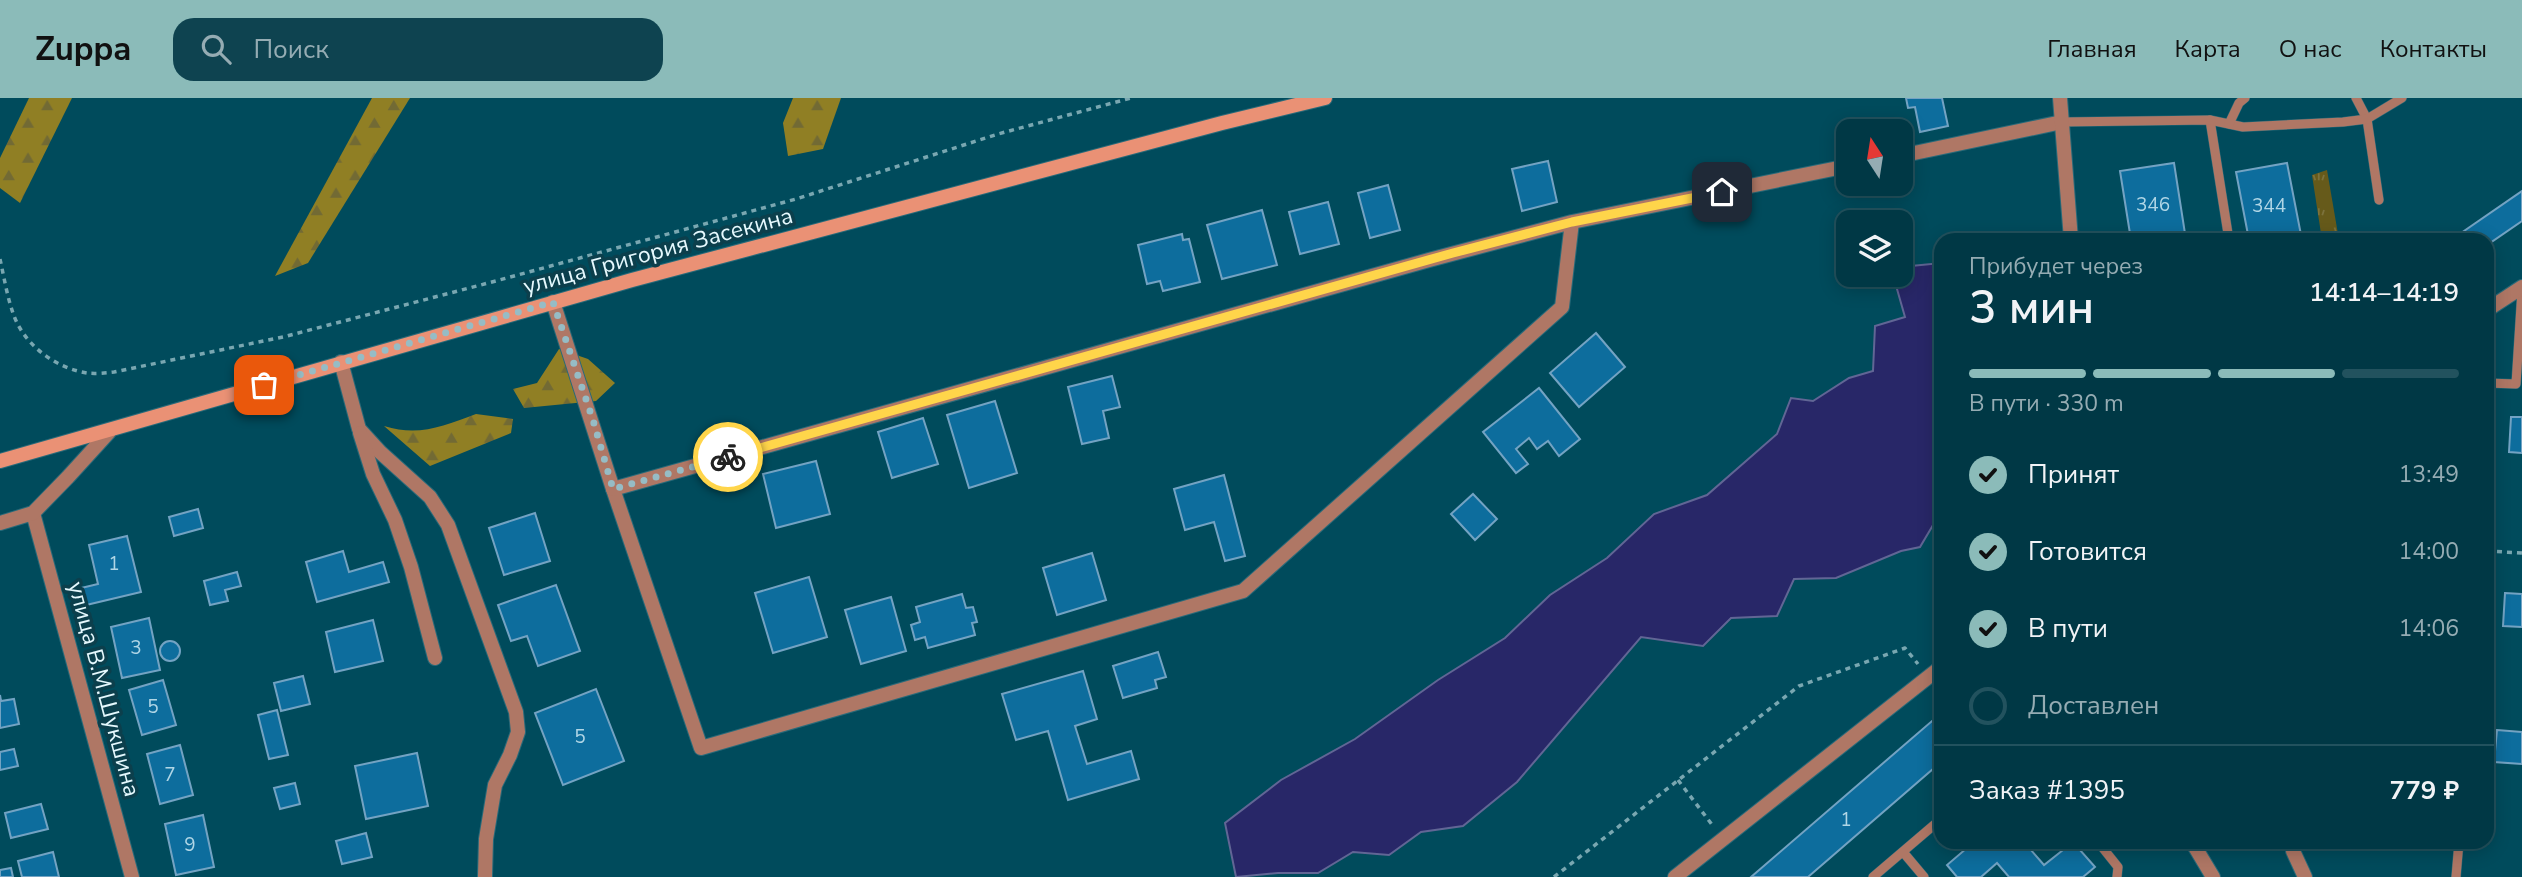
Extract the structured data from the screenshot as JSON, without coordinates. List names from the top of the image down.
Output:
{
  "streets": {
    "main road": ["улица Григория Засекина"],
    "street": ["улица В.М.Шукшина"]
  },
  "house_numbers": [
    "346",
    "344",
    "1",
    "3",
    "5",
    "5",
    "7",
    "1",
    "9"
  ],
  "north": "top",
  "page": {
    "header": "Zuppa",
    "search": "Поиск",
    "nav": [
      "Главная",
      "Карта",
      "О нас",
      "Контакты"
    ],
    "heading": ["3 мин", "Прибудет через", "14:14–14:19"],
    "panel": ["Заказ #1395", "779 ₽"],
    "bar": "В пути · 330 m",
    "list": [
      ["Принят", "13:49"],
      ["Готовится", "14:00"],
      ["В пути", "14:06"],
      "Доставлен"
    ]
  }
}
